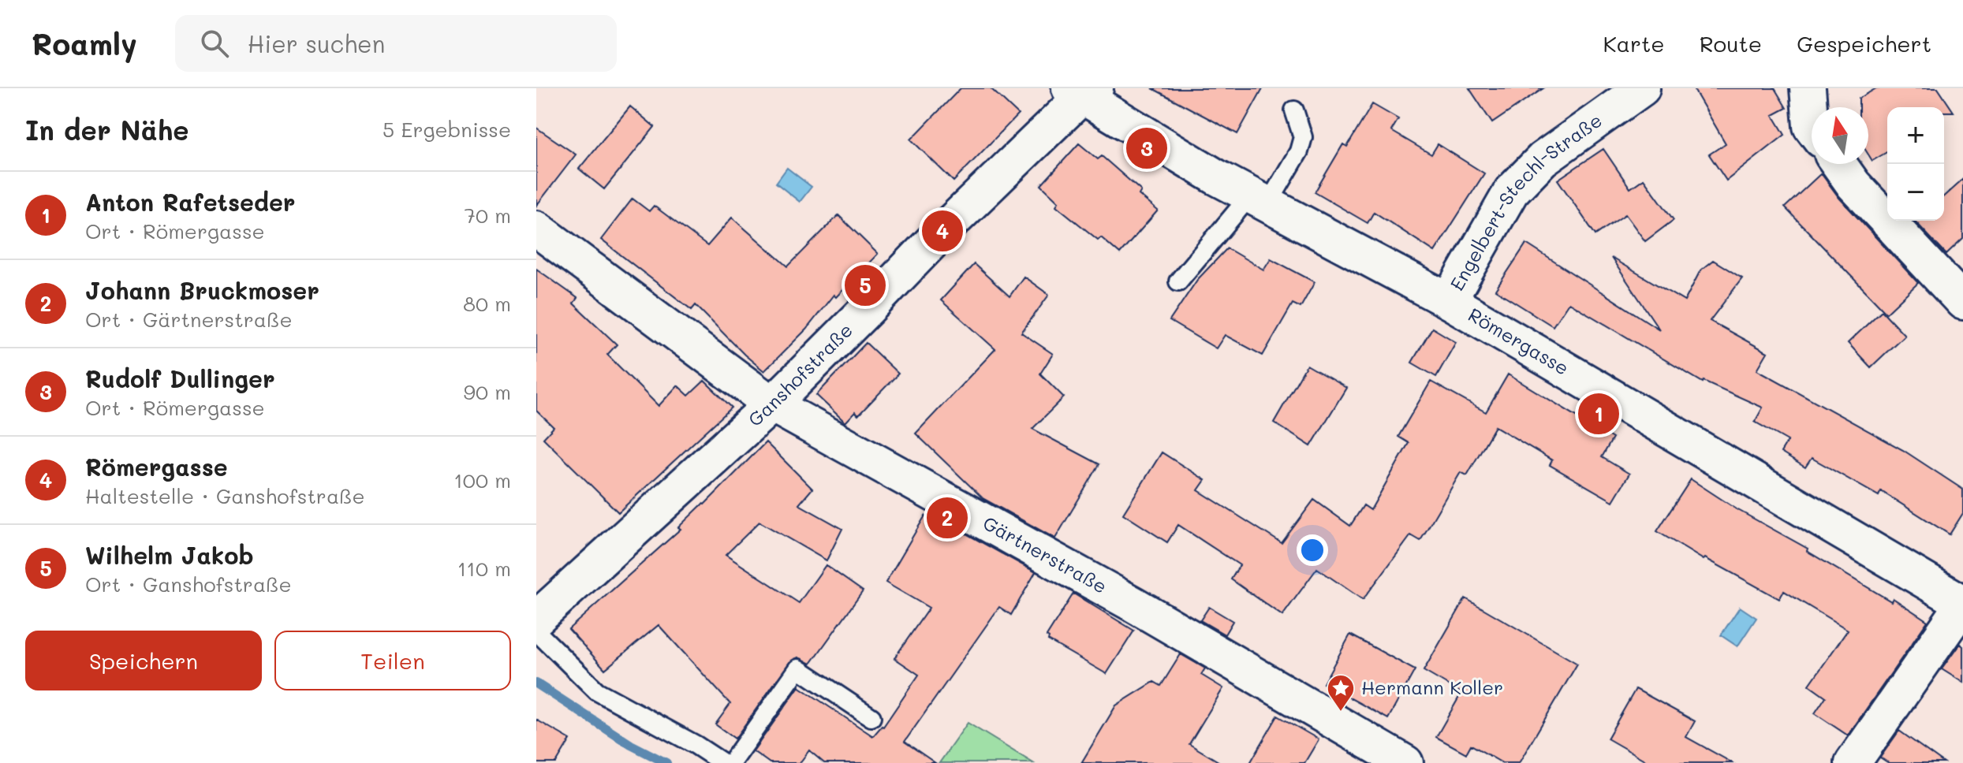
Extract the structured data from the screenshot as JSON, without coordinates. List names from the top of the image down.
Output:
{
  "streets": {
    "street": [
      "Engelbert-Stechl-Straße",
      "Römergasse",
      "Ganshofstraße",
      "Gärtnerstraße"
    ]
  },
  "crossings": [
    ["Engelbert-Stechl-Straße", "Römergasse"],
    ["Römergasse", "Ganshofstraße"],
    ["Ganshofstraße", "Gärtnerstraße"]
  ],
  "places": {
    "place": ["Hermann Koller"]
  },
  "north": "top",
  "page": {
    "header": "Roamly",
    "search": "Hier suchen",
    "nav": ["Karte", "Route", "Gespeichert"],
    "heading": ["In der Nähe", "5 Ergebnisse"],
    "map_buttons": ["+", "−"],
    "pins": [
      "3",
      "4",
      "5",
      "1",
      "2"
    ],
    "list": [
      {
        "mark": "1",
        "name": "Anton Rafetseder",
        "note": "Ort · Römergasse",
        "value": "70 m"
      },
      {
        "mark": "2",
        "name": "Johann Bruckmoser",
        "note": "Ort · Gärtnerstraße",
        "value": "80 m"
      },
      {
        "mark": "3",
        "name": "Rudolf Dullinger",
        "note": "Ort · Römergasse",
        "value": "90 m"
      },
      {
        "mark": "4",
        "name": "Römergasse",
        "note": "Haltestelle · Ganshofstraße",
        "value": "100 m"
      },
      {
        "mark": "5",
        "name": "Wilhelm Jakob",
        "note": "Ort · Ganshofstraße",
        "value": "110 m"
      }
    ],
    "buttons": ["Speichern", "Teilen"]
  }
}
